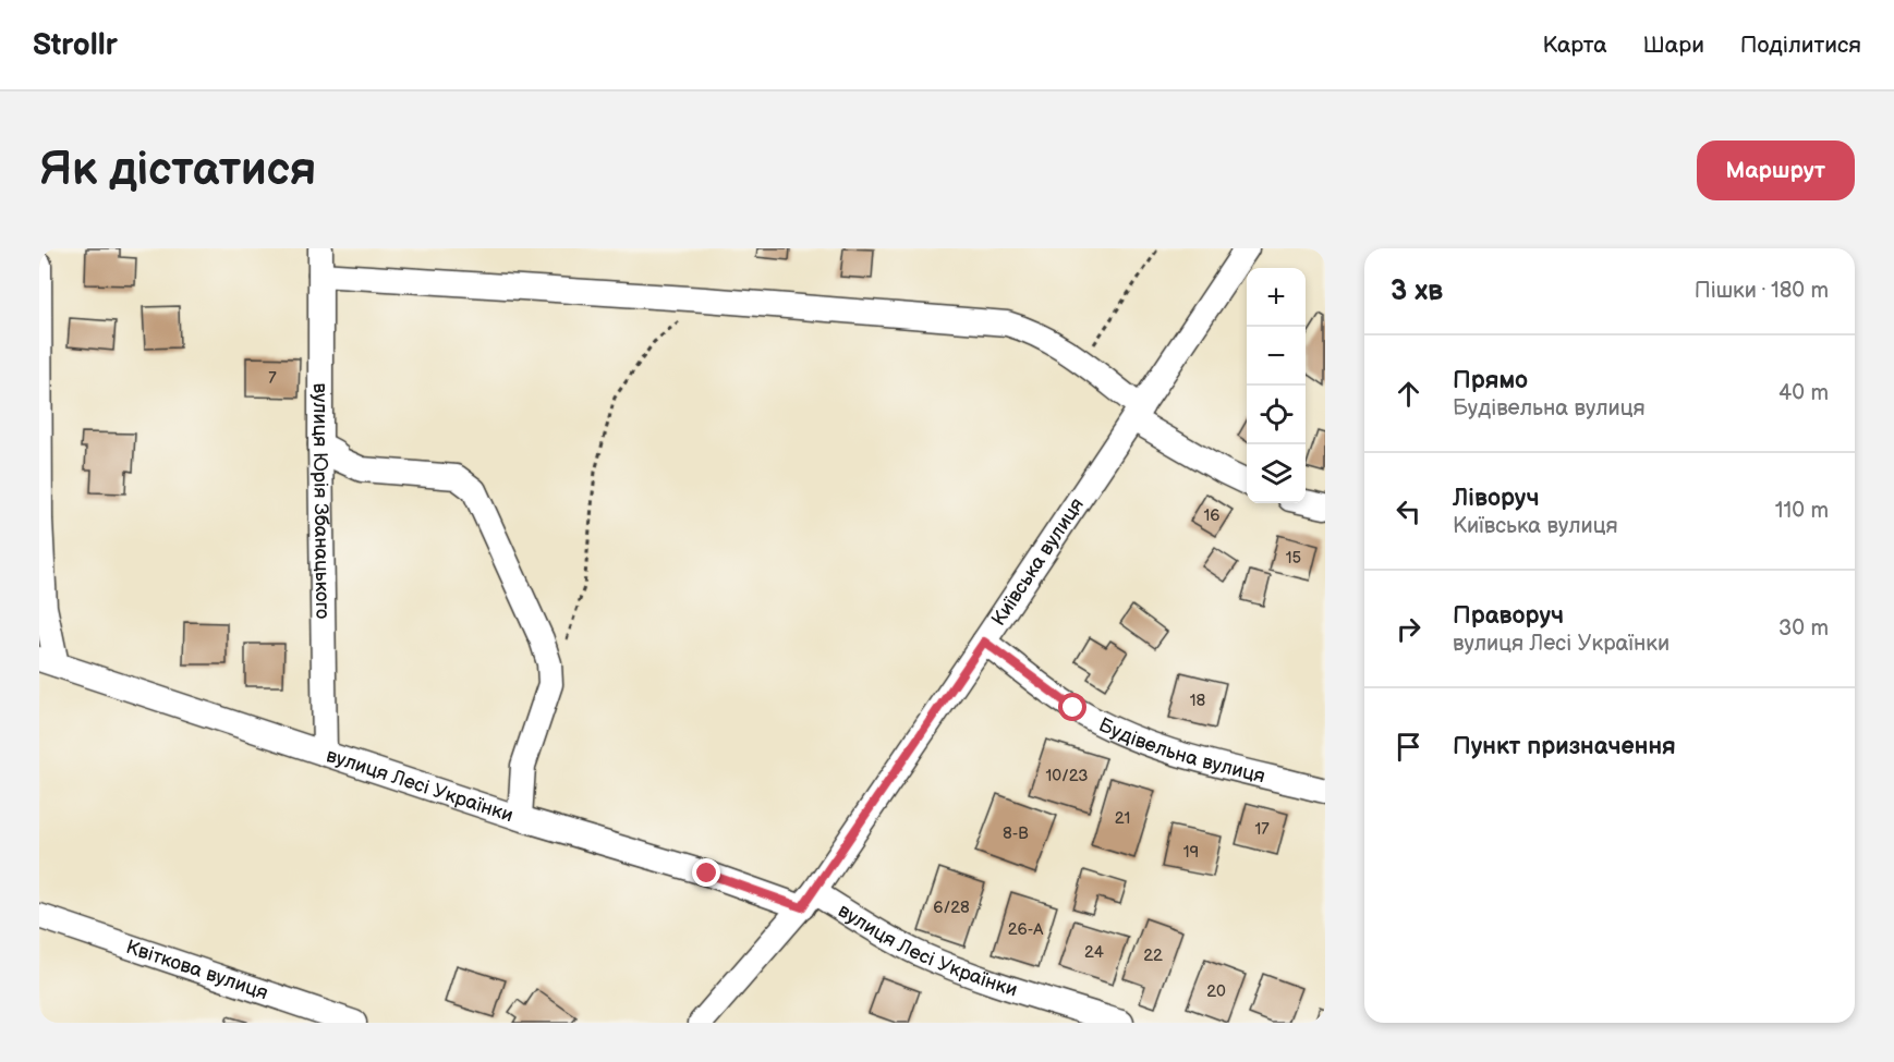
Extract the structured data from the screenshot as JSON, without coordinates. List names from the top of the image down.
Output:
{
  "streets": {
    "street": [
      "вулиця Юрія Збанацького",
      "Київська вулиця",
      "Будівельна вулиця",
      "вулиця Лесі Українки",
      "Квіткова вулиця"
    ]
  },
  "crossings": [
    ["вулиця Юрія Збанацького", "вулиця Лесі Українки"],
    ["Київська вулиця", "Будівельна вулиця"],
    ["Київська вулиця", "вулиця Лесі Українки"]
  ],
  "house_numbers": [
    "7",
    "16",
    "15",
    "18",
    "10/23",
    "21",
    "17",
    "8-В",
    "19",
    "6/28",
    "26-А",
    "24",
    "22",
    "20"
  ],
  "page": {
    "header": "Strollr",
    "nav": ["Карта", "Шари", "Поділитися"],
    "buttons": "Маршрут",
    "title": "Як дістатися",
    "heading": ["3 хв", "Пішки · 180 m"],
    "map_buttons": ["+", "−"],
    "list": [
      ["Прямо", "Будівельна вулиця", "40 m"],
      ["Ліворуч", "Київська вулиця", "110 m"],
      ["Праворуч", "вулиця Лесі Українки", "30 m"],
      "Пункт призначення"
    ]
  }
}
